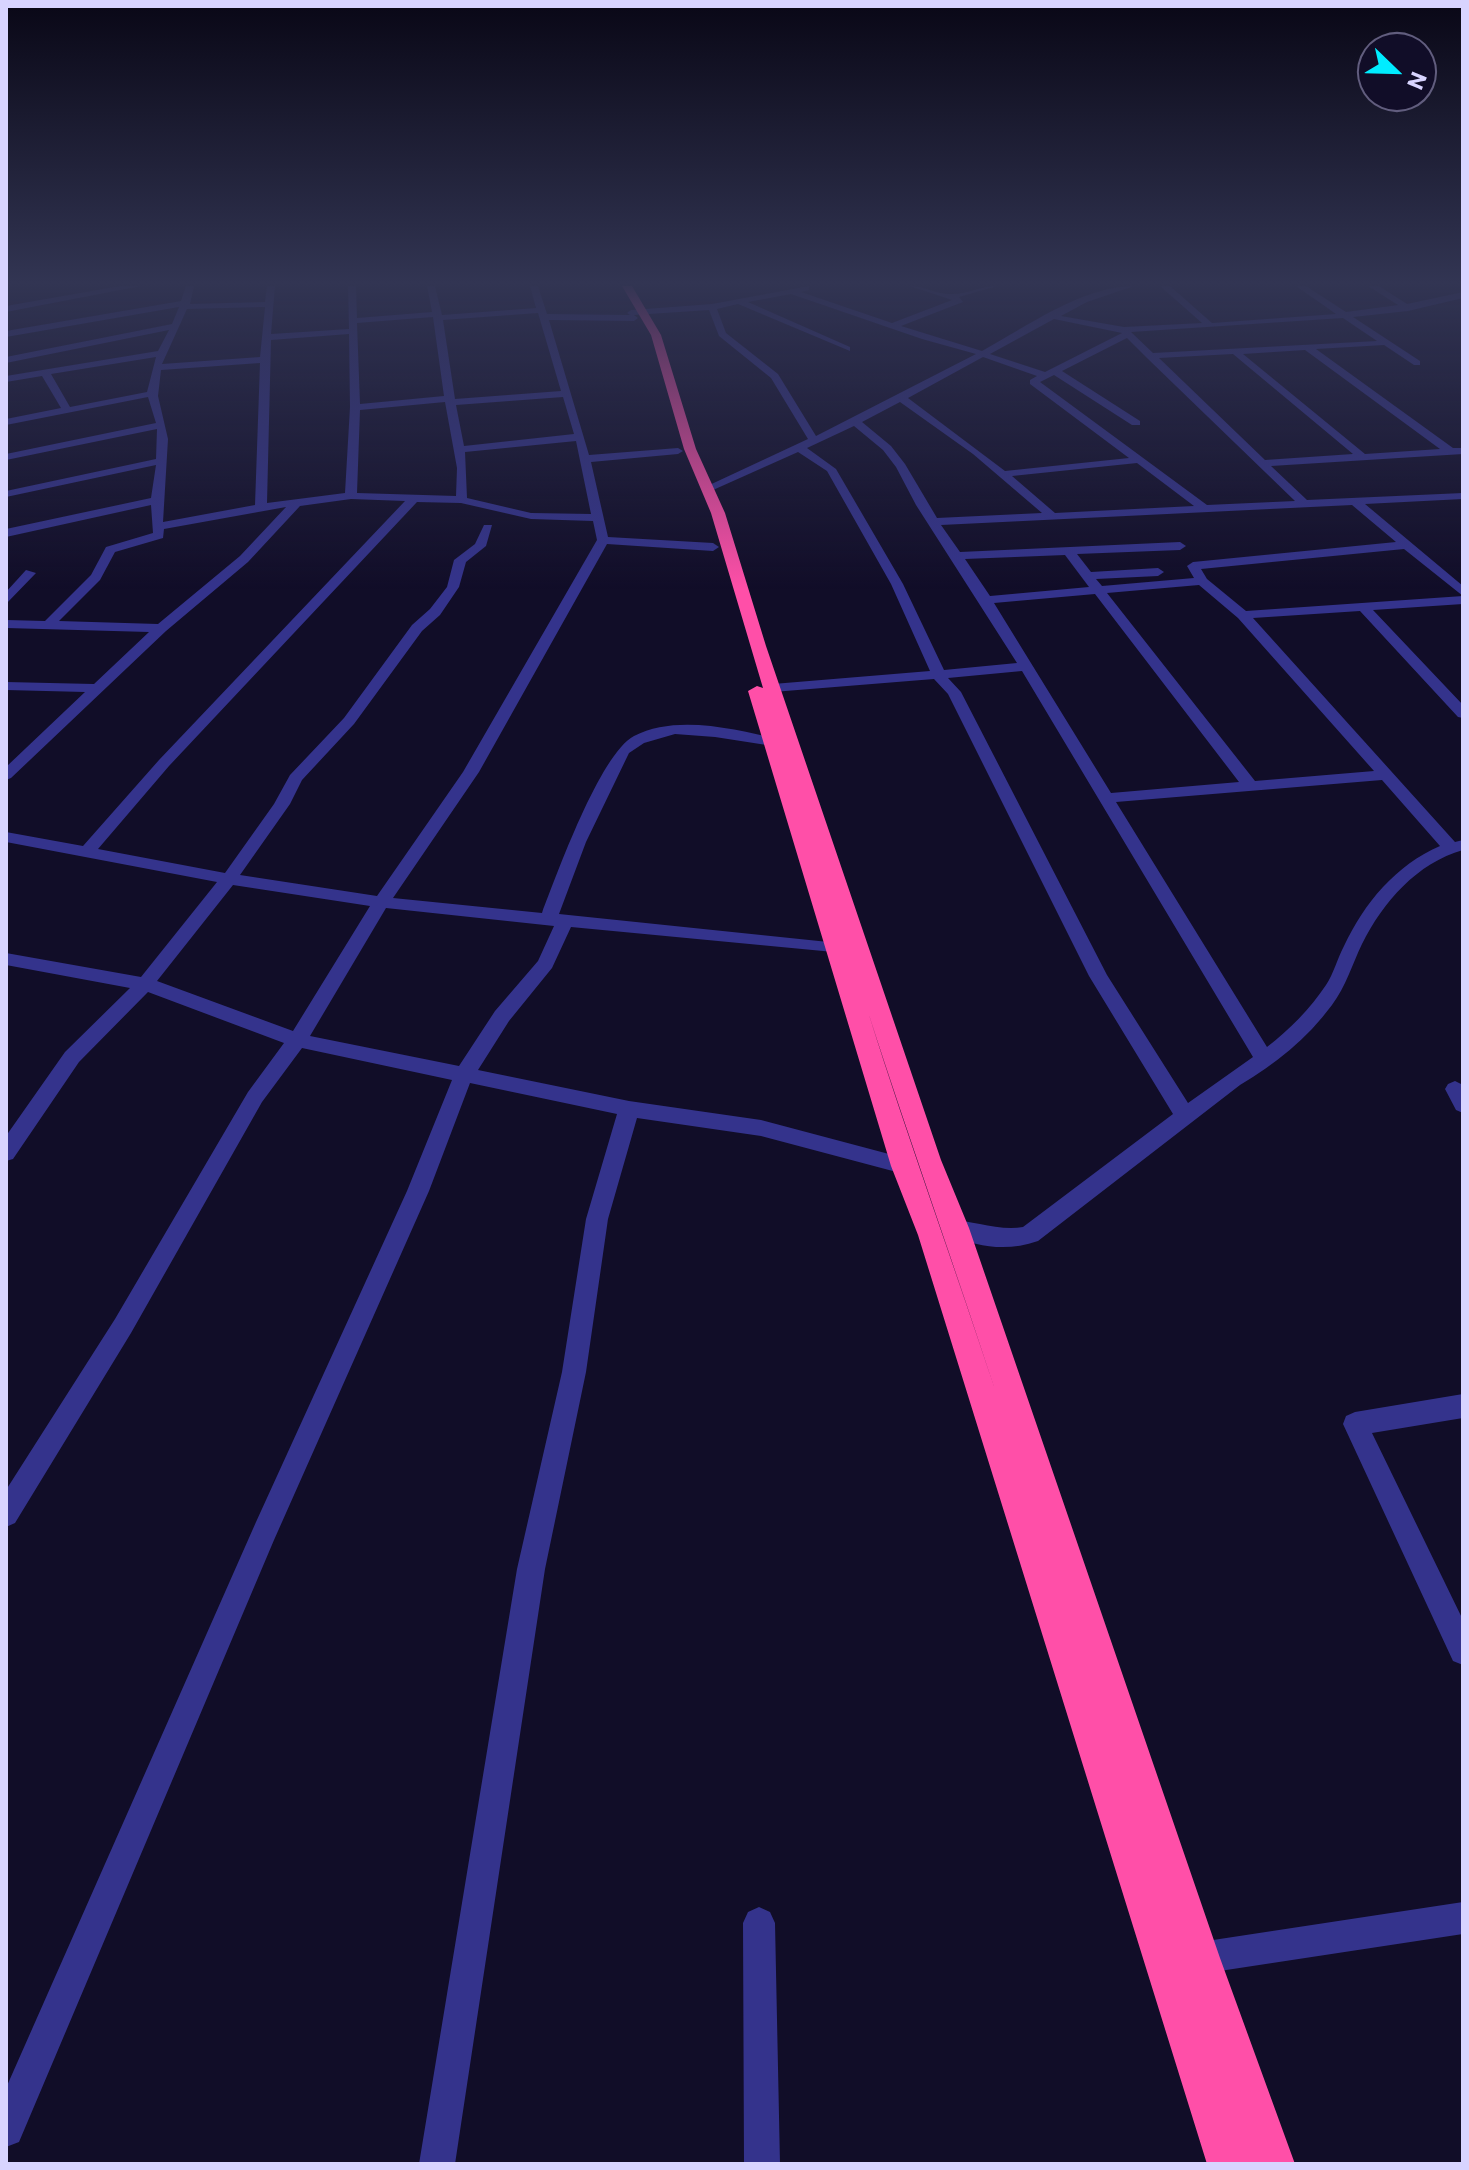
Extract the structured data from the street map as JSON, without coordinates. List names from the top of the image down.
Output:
{
  "north": "bottom right"
}
